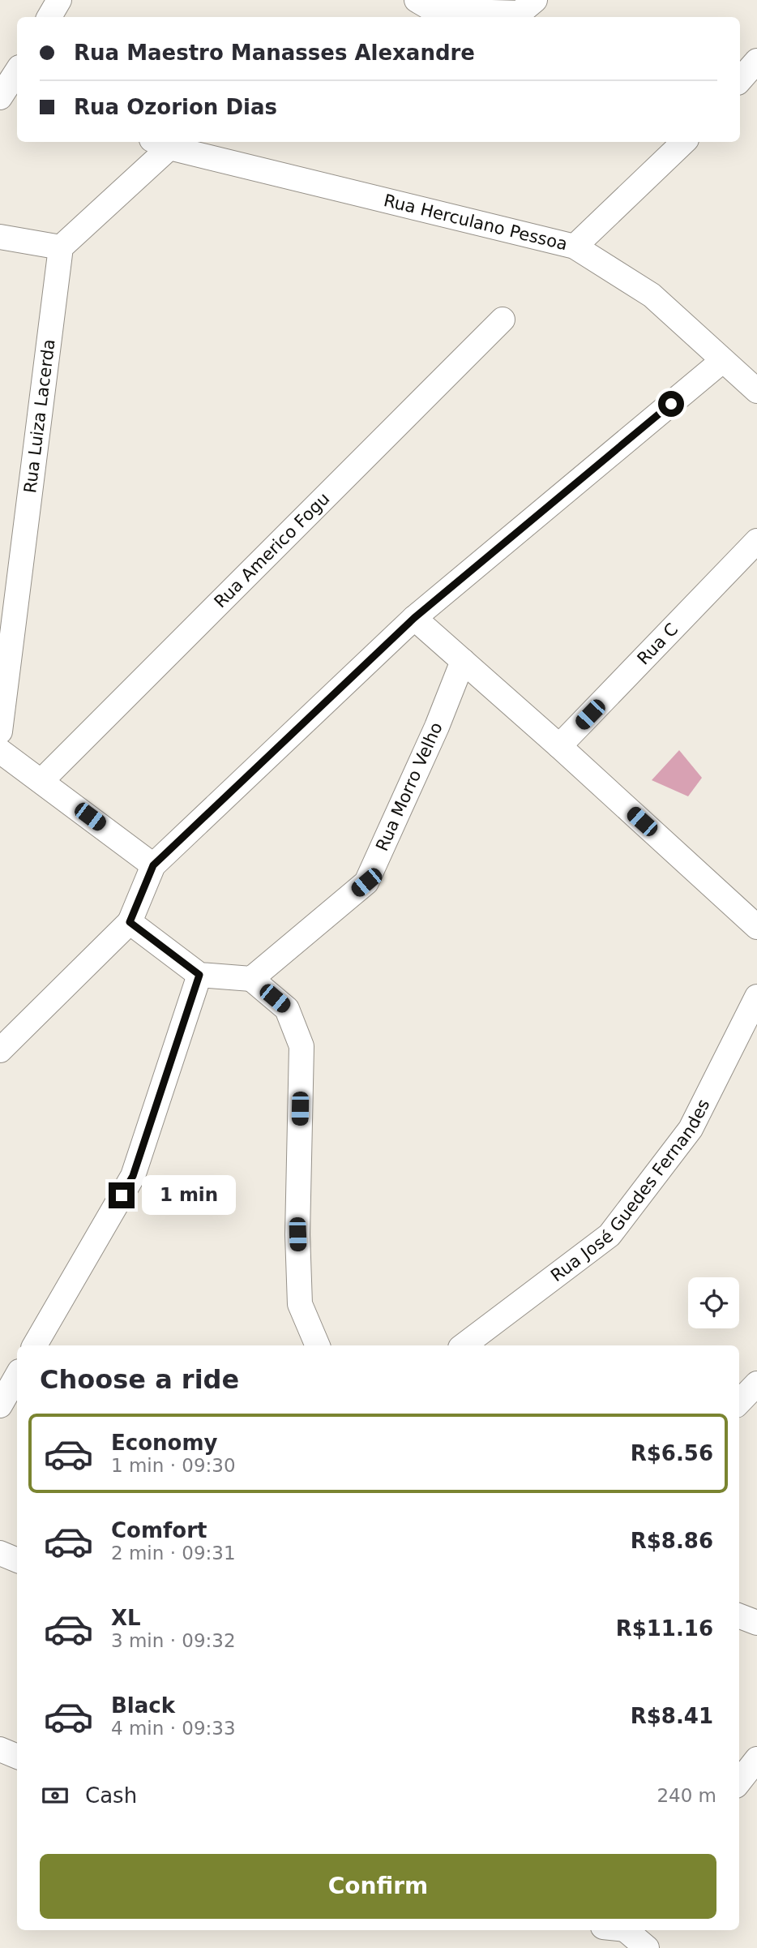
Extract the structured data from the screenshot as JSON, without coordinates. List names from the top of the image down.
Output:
{
  "streets": {
    "street": [
      "Rua Herculano Pessoa",
      "Rua Luiza Lacerda",
      "Rua Americo Fogu",
      "Rua C",
      "Rua Morro Velho",
      "Rua José Guedes Fernandes"
    ]
  },
  "page": {
    "banner": ["Rua Maestro Manasses Alexandre", "Rua Ozorion Dias"],
    "bubble": "1 min",
    "heading": "Choose a ride",
    "list": [
      {
        "name": "Economy",
        "note": "1 min · 09:30",
        "value": "R$6.56"
      },
      {
        "name": "Comfort",
        "note": "2 min · 09:31",
        "value": "R$8.86"
      },
      {
        "name": "XL",
        "note": "3 min · 09:32",
        "value": "R$11.16"
      },
      {
        "name": "Black",
        "note": "4 min · 09:33",
        "value": "R$8.41"
      }
    ],
    "pay": ["Cash", "240 m"],
    "buttons": "Confirm"
  }
}
